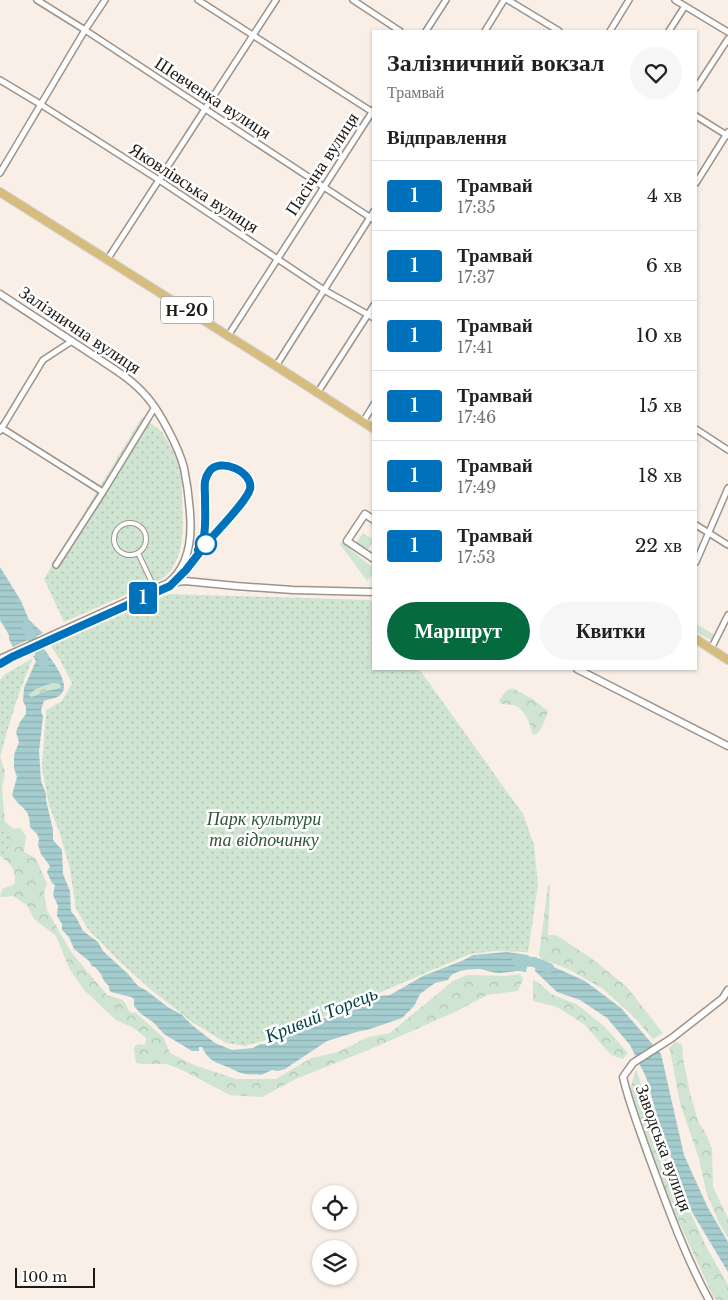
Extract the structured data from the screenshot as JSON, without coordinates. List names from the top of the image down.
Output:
{
  "streets": {
    "main road": ["Н-20"],
    "street": [
      "Шевченка вулиця",
      "Пасічна вулиця",
      "Яковлівська вулиця",
      "Залізнична вулиця",
      "Заводська вулиця"
    ]
  },
  "crossings": [
    ["Шевченка вулиця", "Пасічна вулиця"],
    ["Пасічна вулиця", "Яковлівська вулиця"],
    ["Пасічна вулиця", "Н-20"]
  ],
  "water": ["Кривий Торець"],
  "parks": ["Парк культури та відпочинку"],
  "lines": ["tram line 1"],
  "scale_bar": "100 m",
  "page": {
    "on_map": "1",
    "heading": [
      ["Залізничний вокзал", "Трамвай"],
      "Відправлення"
    ],
    "list": [
      {
        "mark": "1",
        "name": "Трамвай",
        "note": "17:35",
        "value": "4 хв"
      },
      {
        "mark": "1",
        "name": "Трамвай",
        "note": "17:37",
        "value": "6 хв"
      },
      {
        "mark": "1",
        "name": "Трамвай",
        "note": "17:41",
        "value": "10 хв"
      },
      {
        "mark": "1",
        "name": "Трамвай",
        "note": "17:46",
        "value": "15 хв"
      },
      {
        "mark": "1",
        "name": "Трамвай",
        "note": "17:49",
        "value": "18 хв"
      },
      {
        "mark": "1",
        "name": "Трамвай",
        "note": "17:53",
        "value": "22 хв"
      }
    ],
    "buttons": ["Маршрут", "Квитки"],
    "scale": "100 m"
  }
}
